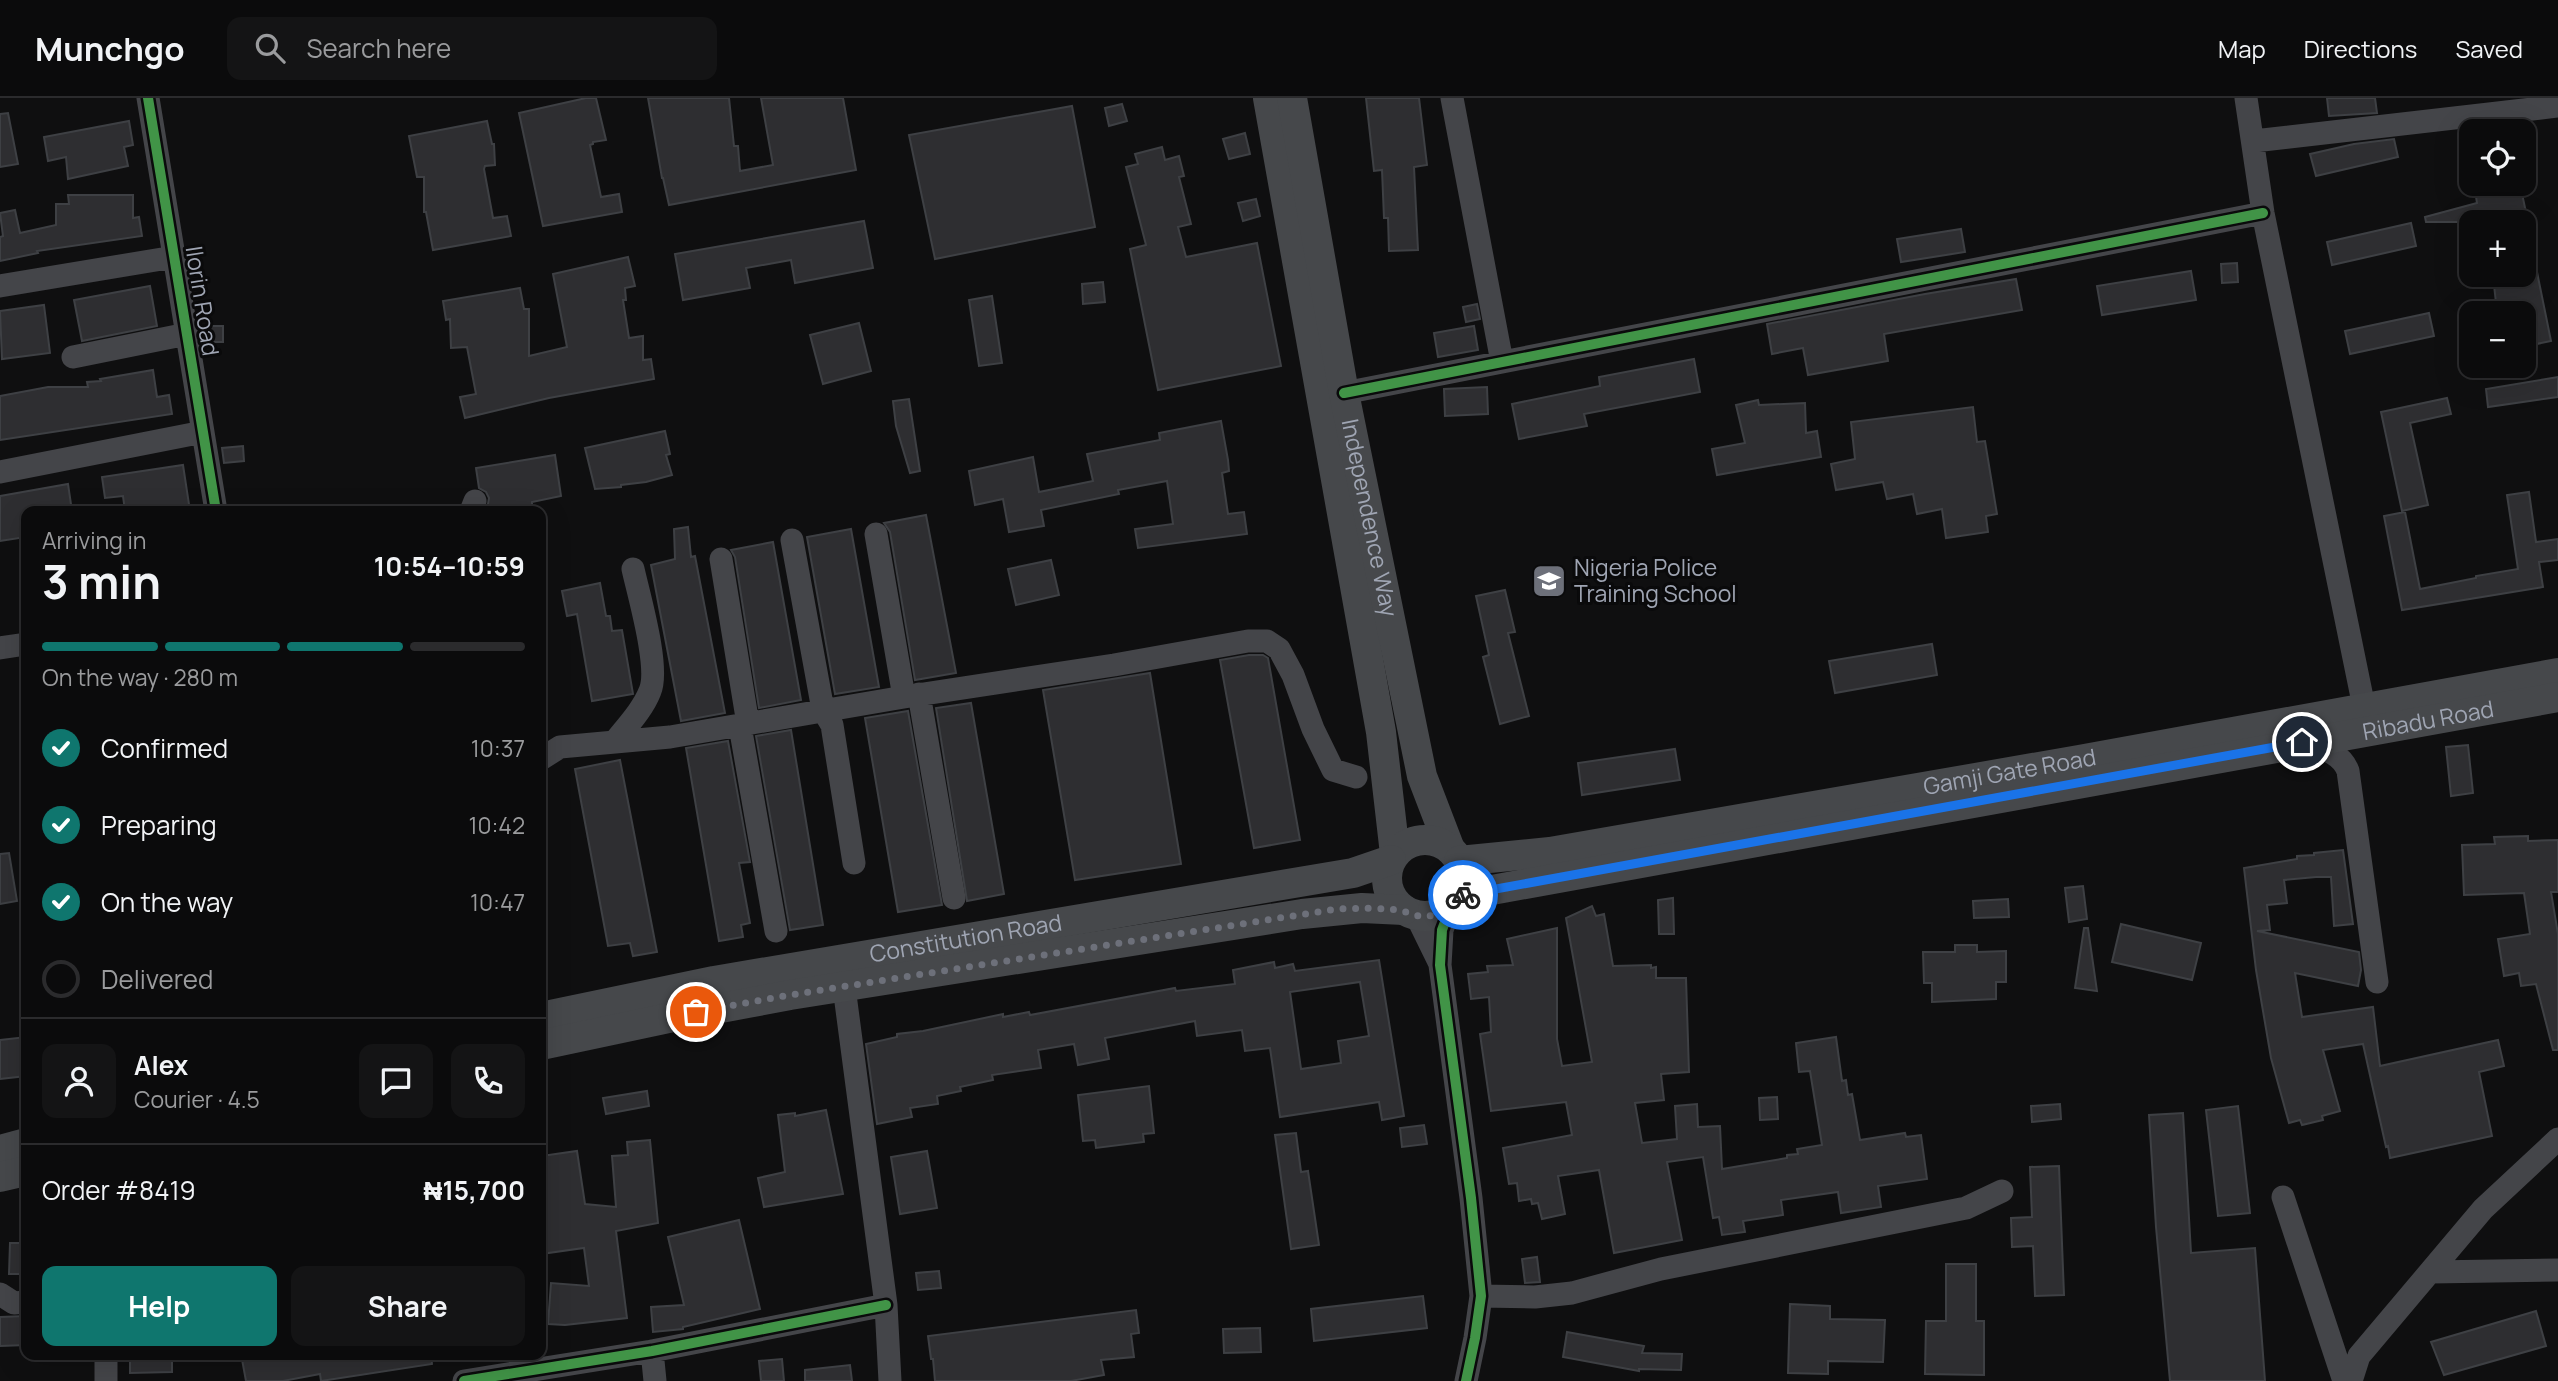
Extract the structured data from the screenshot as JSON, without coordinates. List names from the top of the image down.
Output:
{
  "streets": {
    "main road": [
      "Independence Way",
      "Ribadu Road",
      "Gamji Gate Road",
      "Constitution Road"
    ],
    "street": ["Ilorin Road"]
  },
  "crossings": [
    ["Independence Way", "Ribadu Road"],
    ["Independence Way", "Gamji Gate Road"],
    ["Independence Way", "Constitution Road"],
    ["Ribadu Road", "Gamji Gate Road"],
    ["Ribadu Road", "Constitution Road"],
    ["Gamji Gate Road", "Constitution Road"]
  ],
  "places": {
    "school or university": ["Nigeria Police Training School"]
  },
  "page": {
    "header": "Munchgo",
    "search": "Search here",
    "nav": ["Map", "Directions", "Saved"],
    "map_buttons": ["+", "−"],
    "heading": ["3 min", "Arriving in", "10:54–10:59"],
    "panel": [
      "Alex",
      "Courier · 4.5",
      "Order #8419",
      "₦15,700"
    ],
    "bar": "On the way · 280 m",
    "list": [
      ["Confirmed", "10:37"],
      ["Preparing", "10:42"],
      ["On the way", "10:47"],
      "Delivered"
    ],
    "buttons": ["Help", "Share"]
  }
}
